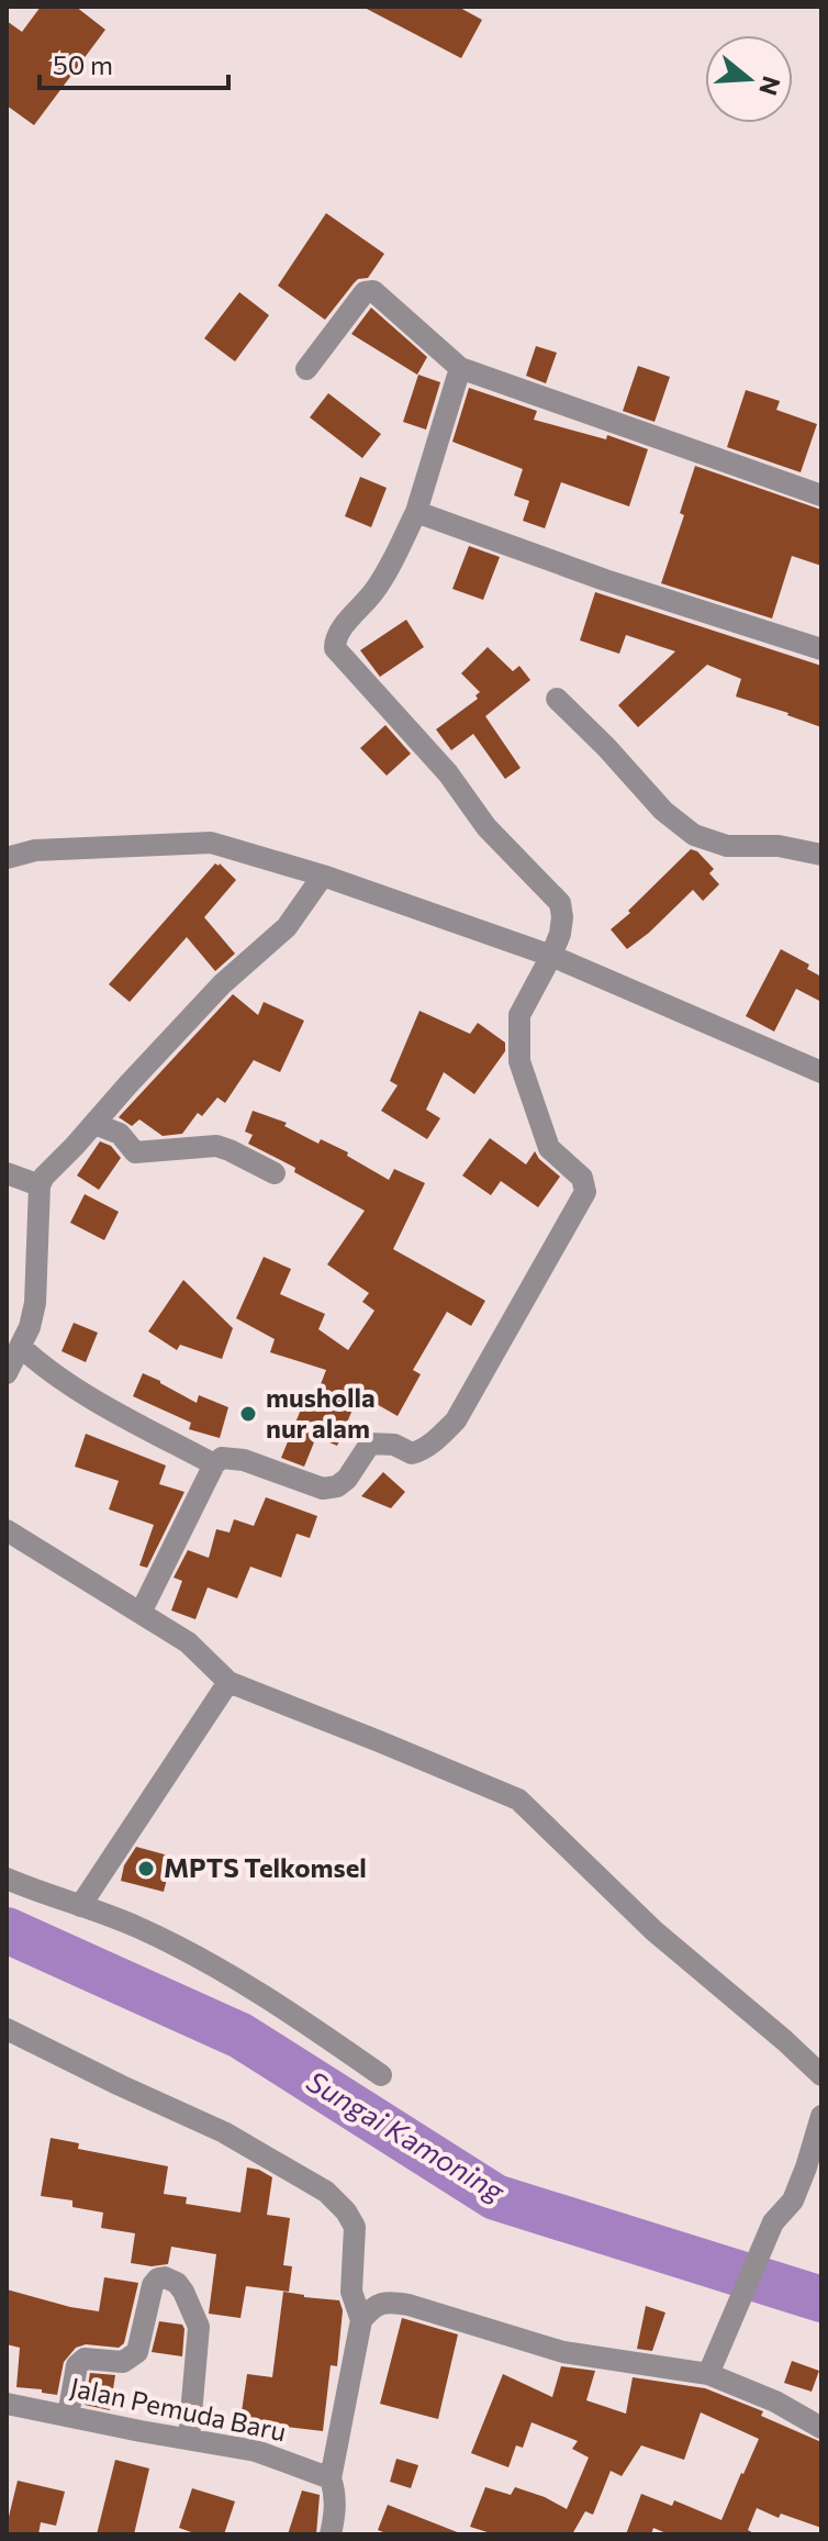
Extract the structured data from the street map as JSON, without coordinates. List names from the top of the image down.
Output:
{
  "streets": {
    "street": ["Jalan Pemuda Baru"]
  },
  "water": ["Sungai Kamoning"],
  "places": ["musholla nur alam", "MPTS Telkomsel"],
  "scale_bar": "50 m",
  "north": "right"
}
